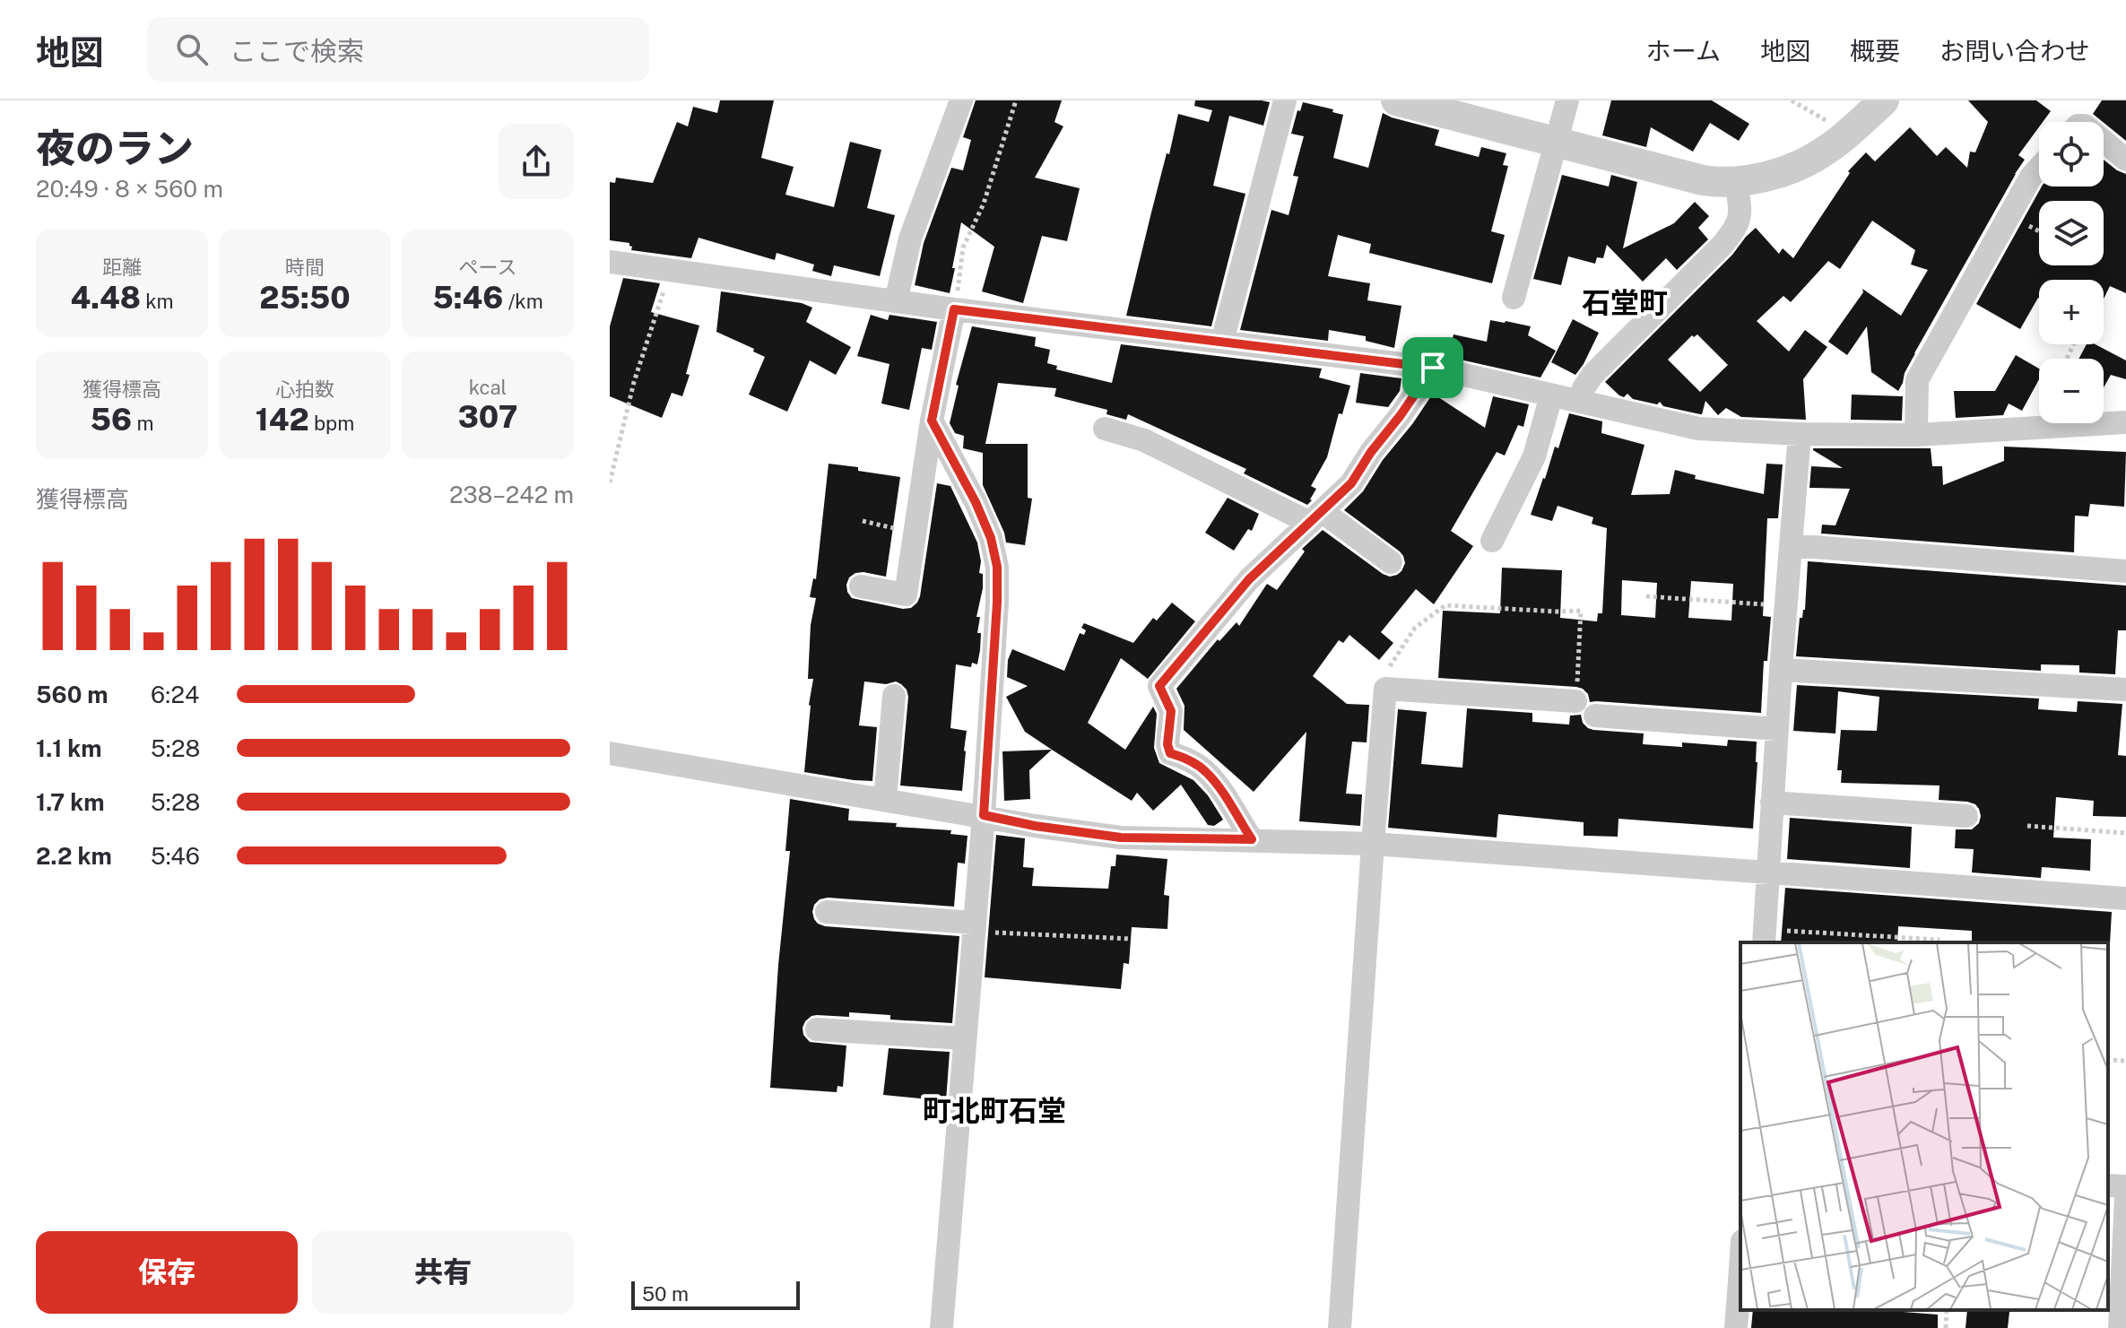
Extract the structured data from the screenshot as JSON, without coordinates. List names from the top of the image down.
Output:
{
  "districts": ["石堂町", "町北町石堂"],
  "scale_bar": "50 m",
  "page": {
    "header": "地図",
    "search": "ここで検索",
    "nav": [
      "ホーム",
      "地図",
      "概要",
      "お問い合わせ"
    ],
    "heading": ["夜のラン", "20:49 · 8 × 560 m"],
    "map_buttons": ["+", "−"],
    "stats": [
      ["距離", "4.48 km"],
      ["時間", "25:50"],
      ["ペース", "5:46 /km"],
      ["獲得標高", "56 m"],
      ["心拍数", "142 bpm"],
      ["kcal", "307"]
    ],
    "chart": ["獲得標高", "238–242 m"],
    "list": [
      {
        "name": "560 m",
        "note": "6:24"
      },
      {
        "name": "1.1 km",
        "note": "5:28"
      },
      {
        "name": "1.7 km",
        "note": "5:28"
      },
      {
        "name": "2.2 km",
        "note": "5:46"
      }
    ],
    "buttons": ["保存", "共有"],
    "scale": "50 m"
  }
}
